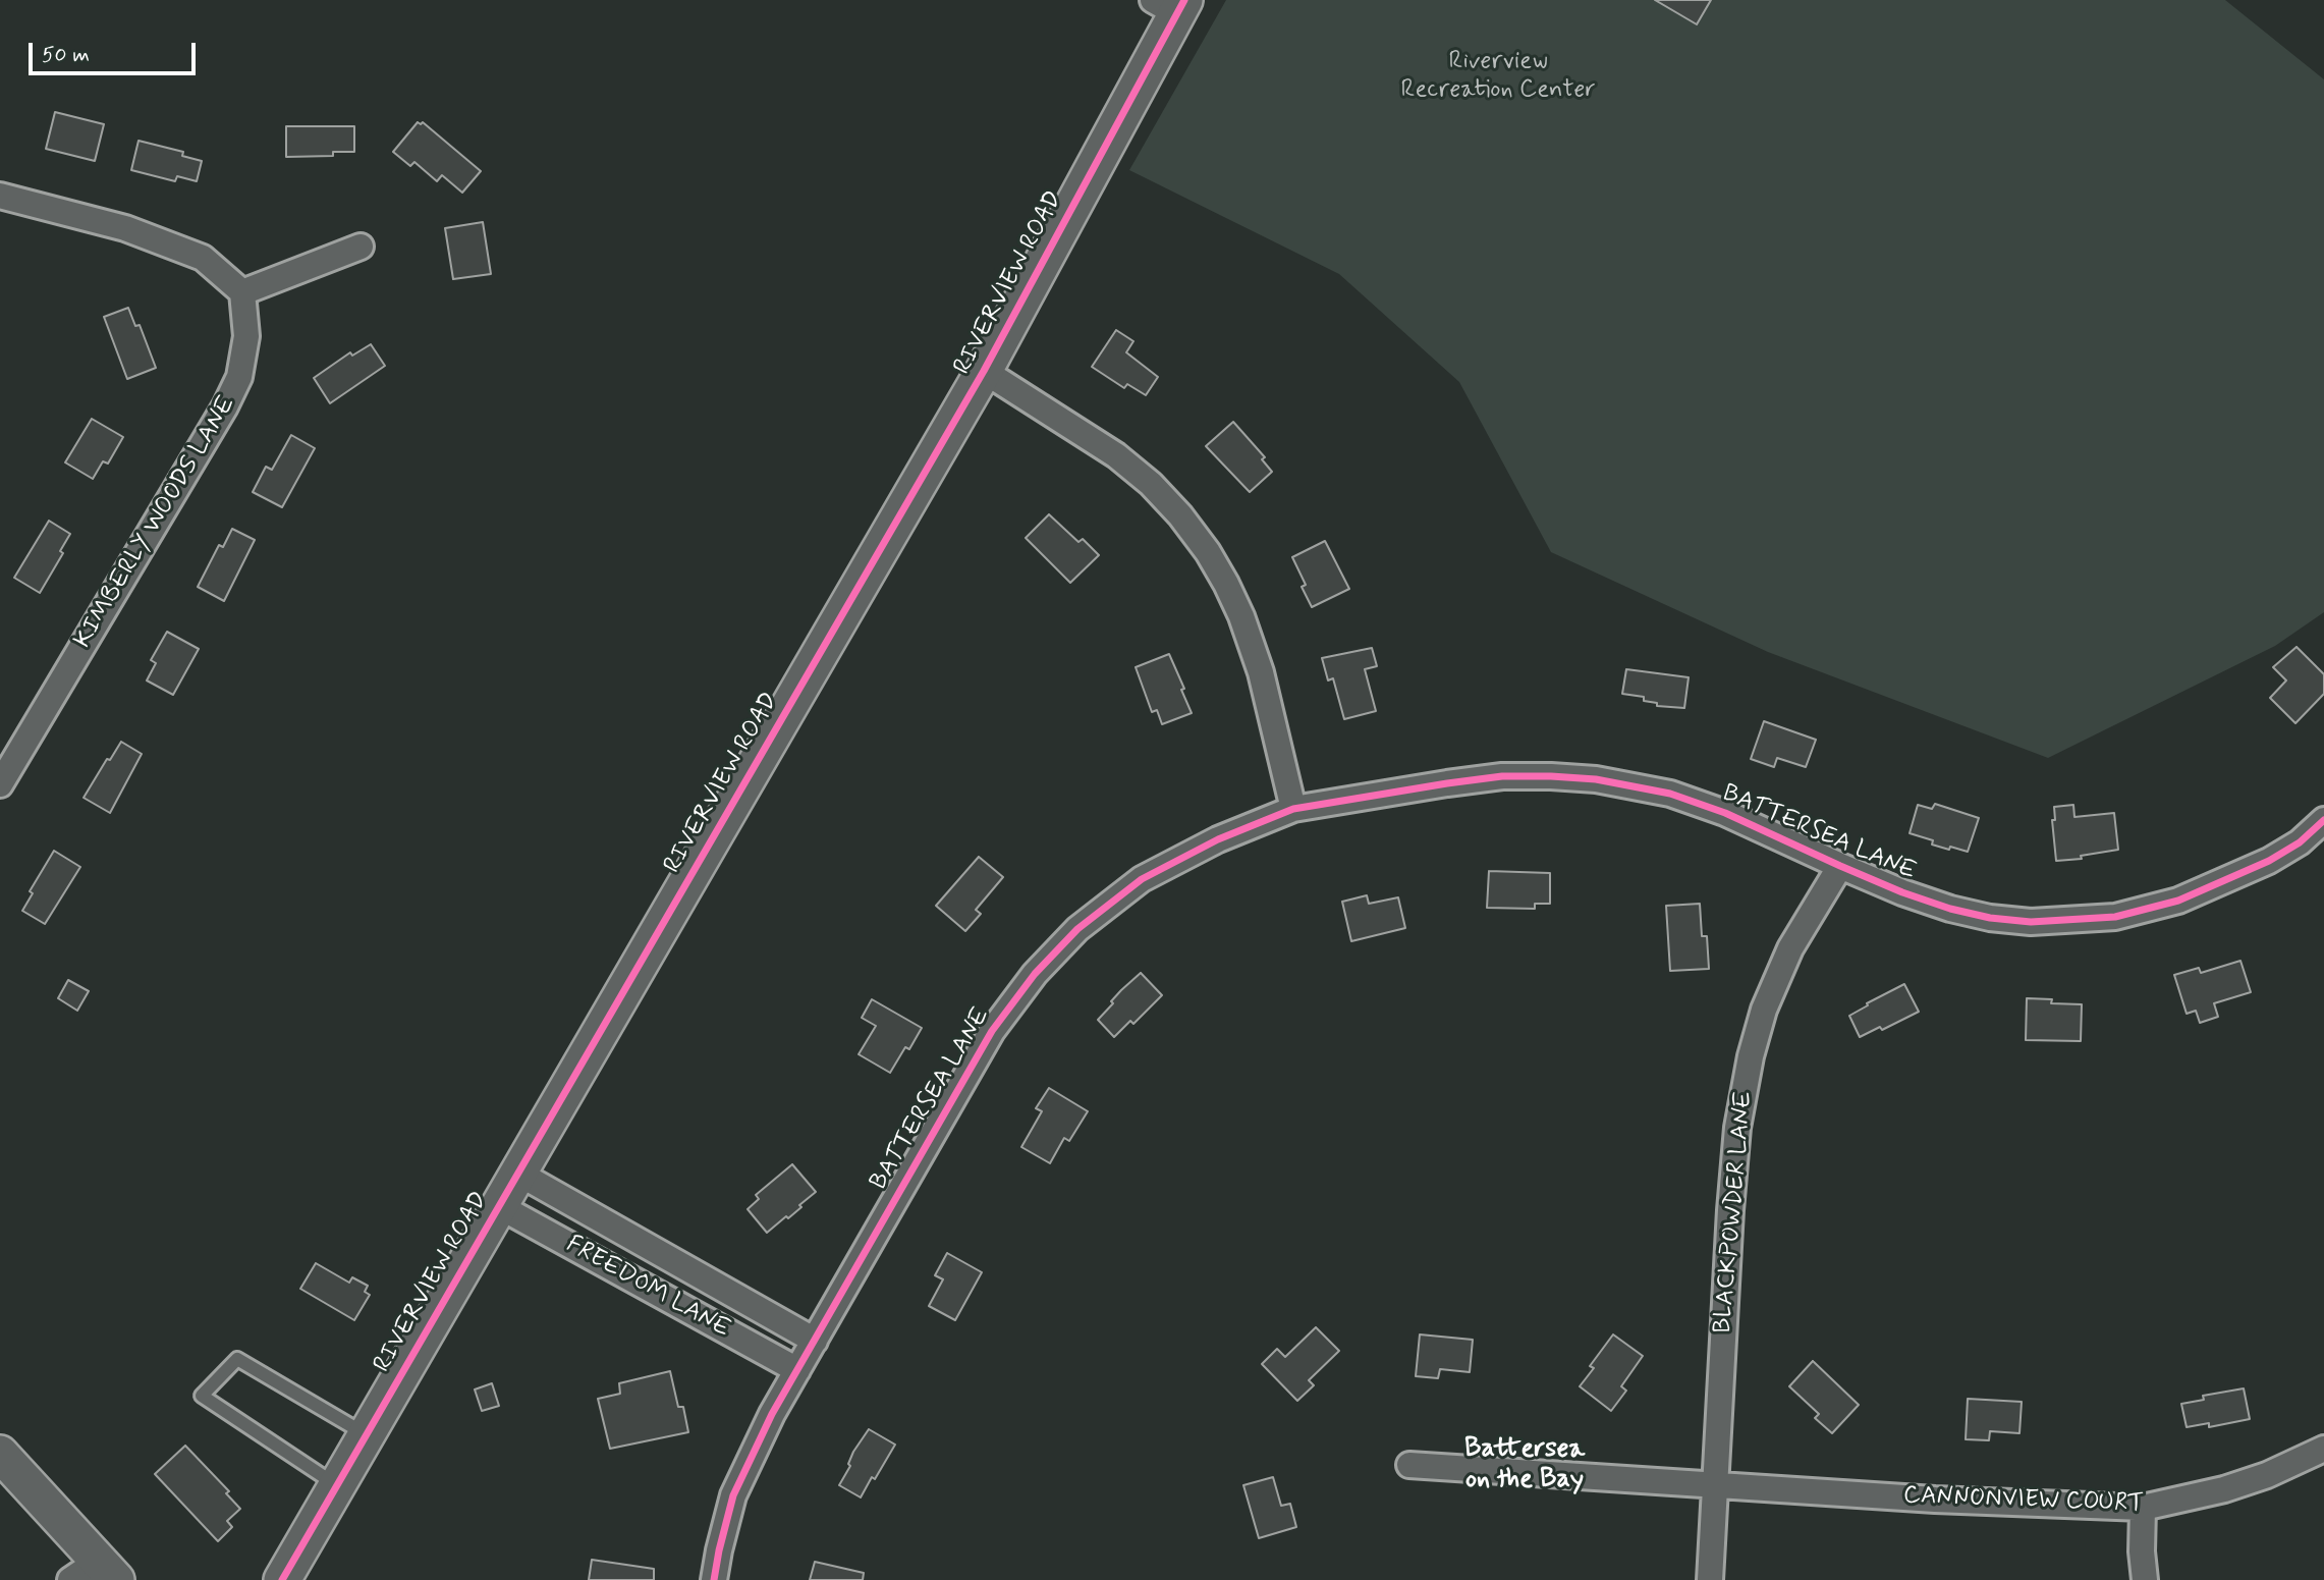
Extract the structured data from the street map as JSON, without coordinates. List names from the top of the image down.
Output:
{
  "streets": {
    "street": [
      "RIVERVIEW ROAD",
      "KIMBERLY WOODS LANE",
      "BATTERSEA LANE",
      "BLACKPOWDER LANE",
      "FREEDOM LANE",
      "CANNONVIEW COURT"
    ]
  },
  "crossings": [
    ["RIVERVIEW ROAD", "FREEDOM LANE"],
    ["BATTERSEA LANE", "BLACKPOWDER LANE"],
    ["BATTERSEA LANE", "FREEDOM LANE"],
    ["BLACKPOWDER LANE", "CANNONVIEW COURT"]
  ],
  "districts": ["Battersea on the Bay"],
  "parks": ["Riverview Recreation Center"],
  "scale_bar": "50 m"
}
